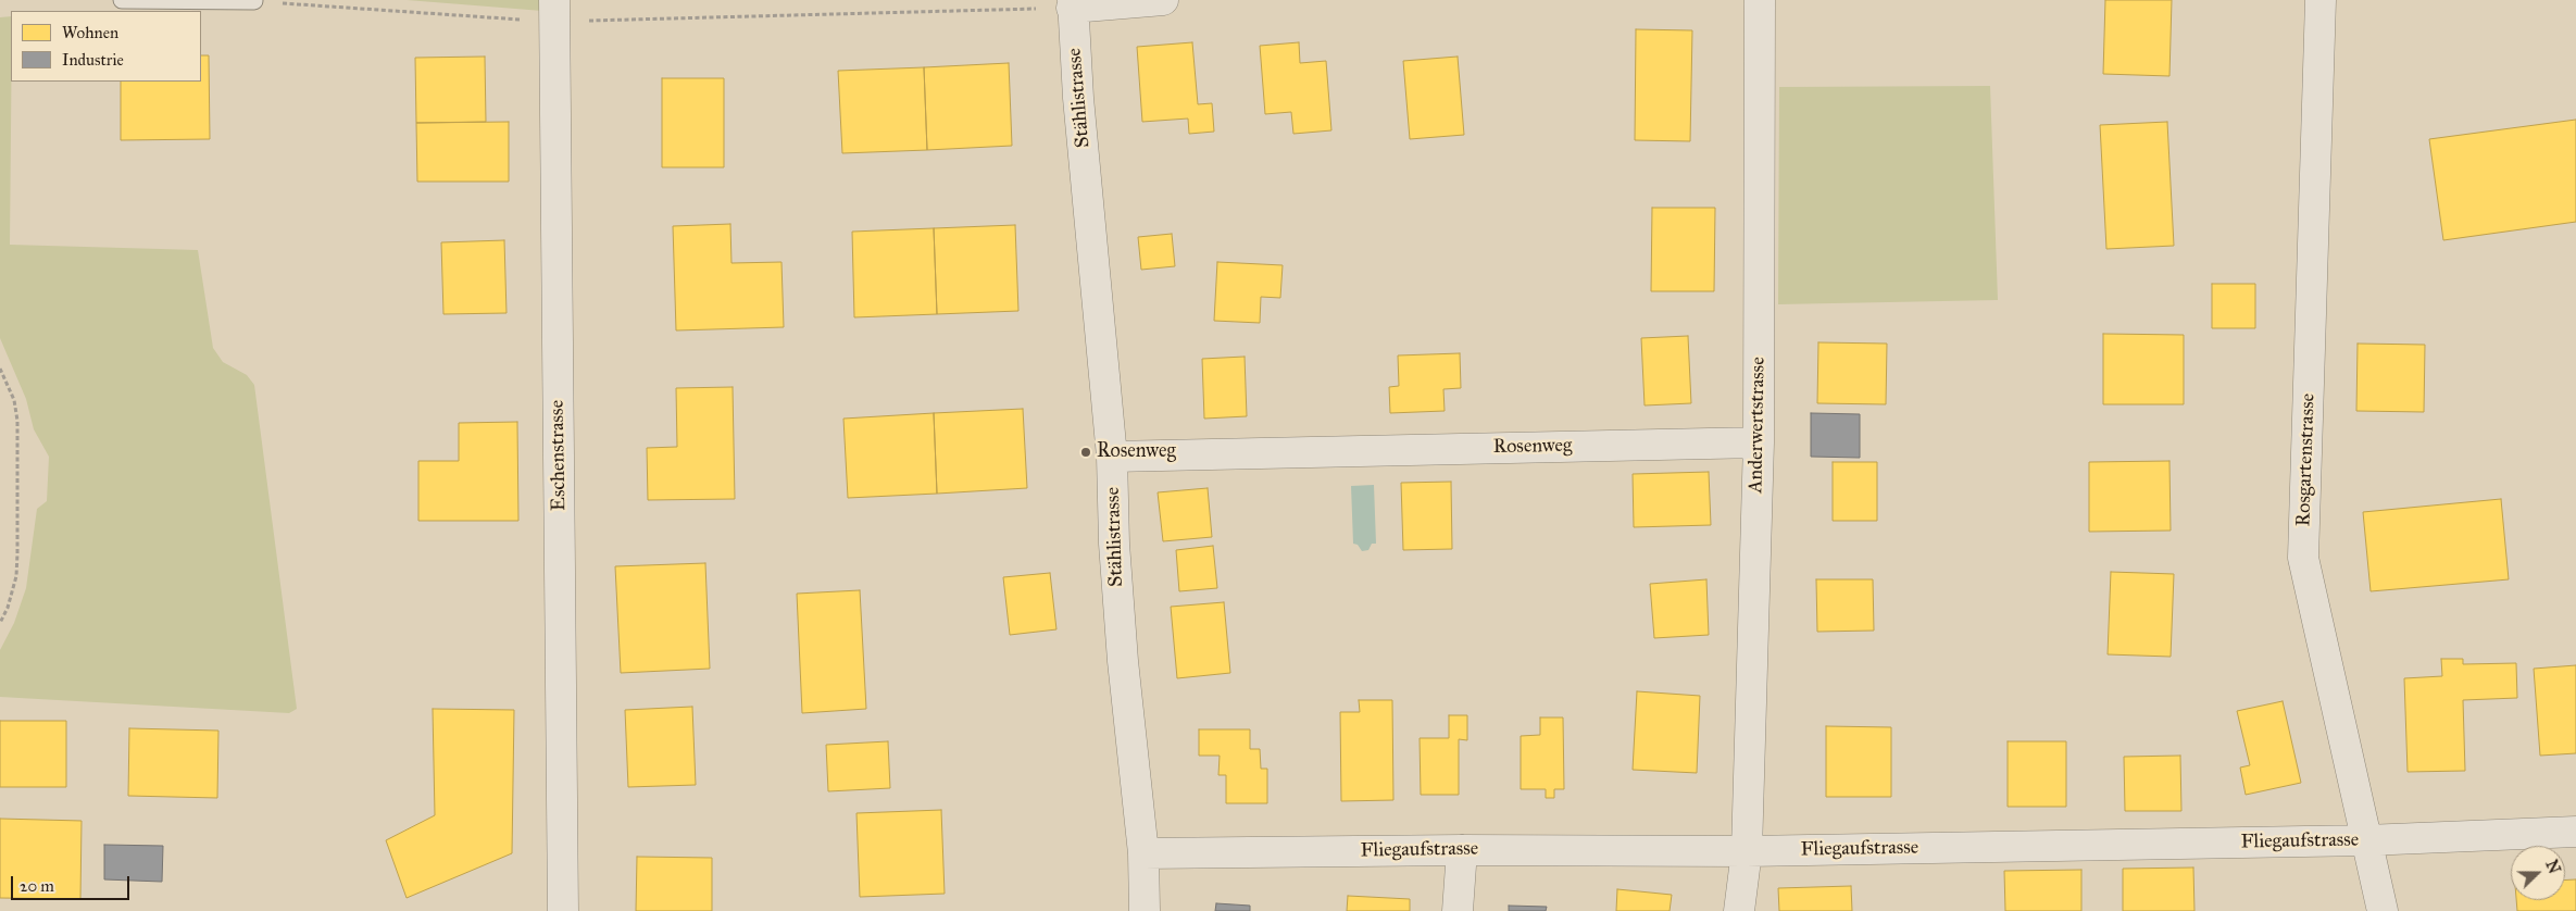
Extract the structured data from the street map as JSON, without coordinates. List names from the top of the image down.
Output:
{
  "streets": {
    "street": [
      "Stählistrasse",
      "Anderwertstrasse",
      "Rosenweg",
      "Eschenstrasse",
      "Rosgartenstrasse",
      "Fliegaufstrasse"
    ]
  },
  "crossings": [
    ["Stählistrasse", "Rosenweg"],
    ["Stählistrasse", "Fliegaufstrasse"],
    ["Anderwertstrasse", "Rosenweg"],
    ["Anderwertstrasse", "Fliegaufstrasse"],
    ["Rosgartenstrasse", "Fliegaufstrasse"]
  ],
  "places": ["Rosenweg"],
  "legend": ["Wohnen", "Industrie"],
  "scale_bar": "20 m",
  "north": "right"
}
